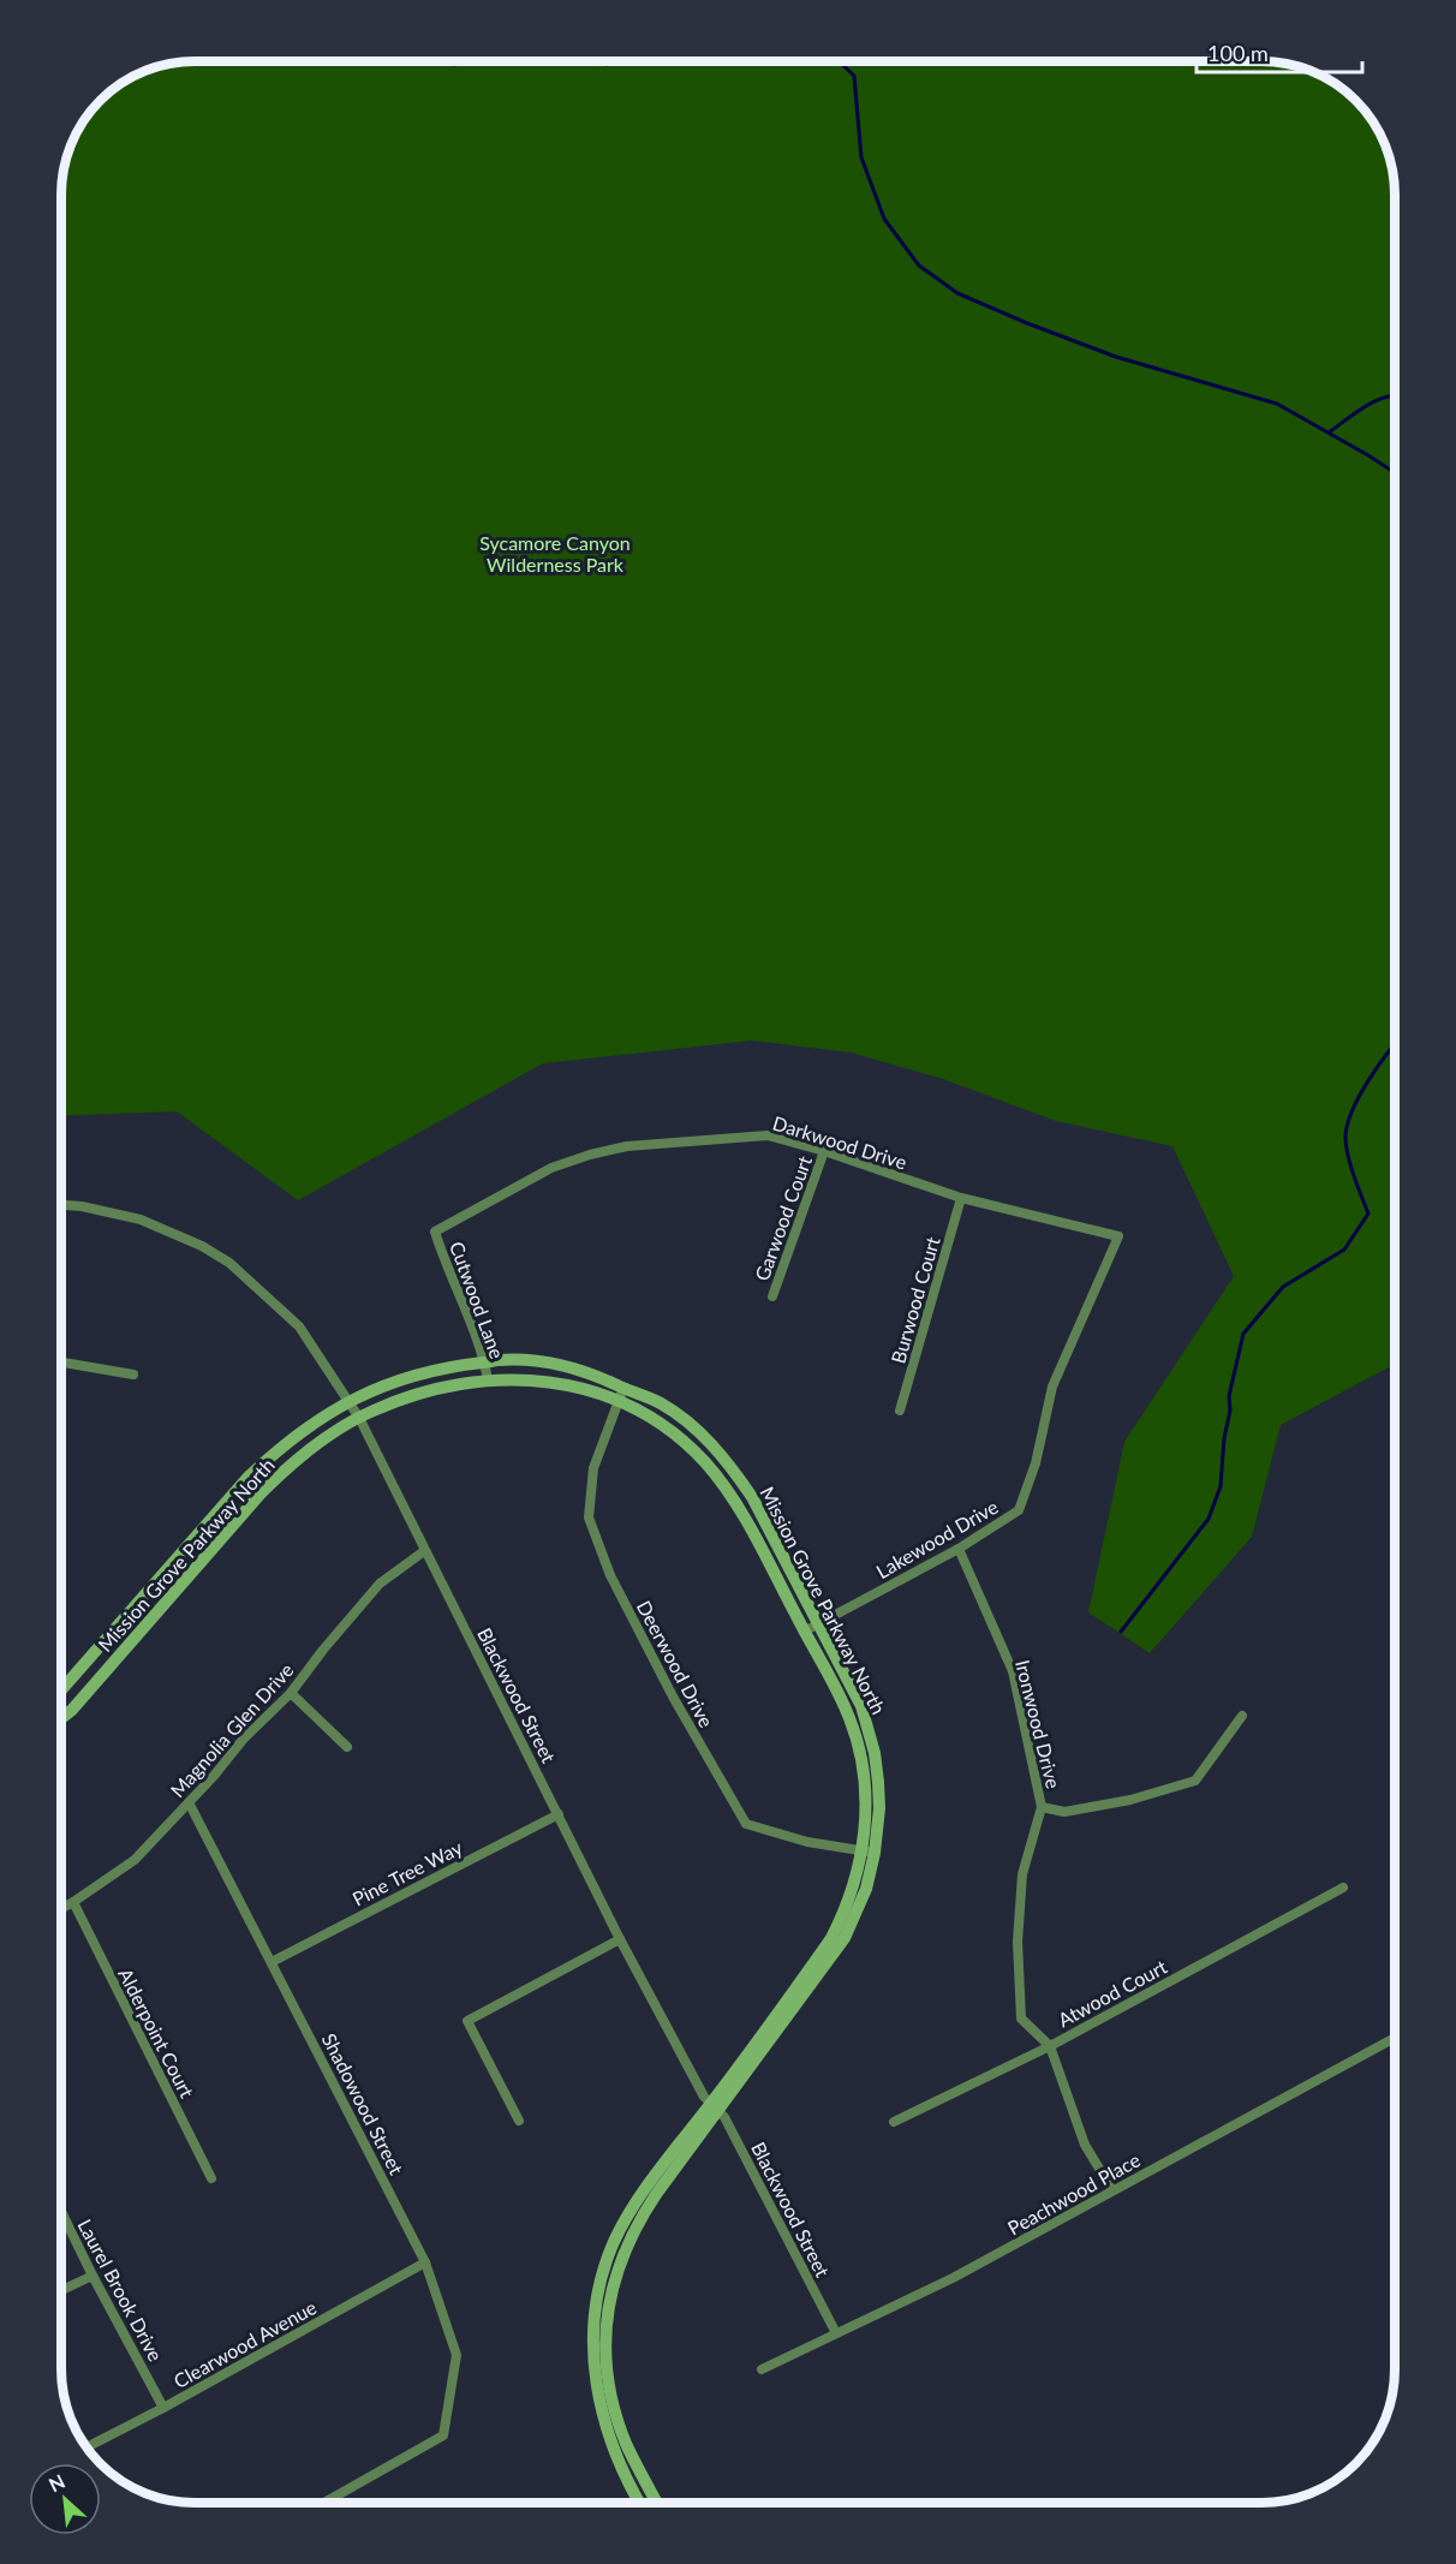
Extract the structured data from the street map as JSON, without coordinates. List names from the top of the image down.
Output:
{
  "streets": {
    "street": [
      "Darkwood Drive",
      "Garwood Court",
      "Cutwood Lane",
      "Burwood Court",
      "Lakewood Drive",
      "Mission Grove Parkway North",
      "Deerwood Drive",
      "Blackwood Street",
      "Ironwood Drive",
      "Magnolia Glen Drive",
      "Pine Tree Way",
      "Atwood Court",
      "Alderpoint Court",
      "Shadowood Street",
      "Peachwood Place",
      "Laurel Brook Drive",
      "Clearwood Avenue"
    ]
  },
  "crossings": [
    ["Darkwood Drive", "Garwood Court"],
    ["Darkwood Drive", "Cutwood Lane"],
    ["Darkwood Drive", "Burwood Court"],
    ["Darkwood Drive", "Lakewood Drive"],
    ["Cutwood Lane", "Mission Grove Parkway North"],
    ["Lakewood Drive", "Mission Grove Parkway North"],
    ["Lakewood Drive", "Ironwood Drive"],
    ["Mission Grove Parkway North", "Deerwood Drive"],
    ["Mission Grove Parkway North", "Blackwood Street"],
    ["Blackwood Street", "Magnolia Glen Drive"],
    ["Blackwood Street", "Pine Tree Way"],
    ["Blackwood Street", "Peachwood Place"],
    ["Ironwood Drive", "Atwood Court"],
    ["Ironwood Drive", "Peachwood Place"],
    ["Magnolia Glen Drive", "Alderpoint Court"],
    ["Magnolia Glen Drive", "Shadowood Street"],
    ["Pine Tree Way", "Shadowood Street"],
    ["Shadowood Street", "Clearwood Avenue"],
    ["Laurel Brook Drive", "Clearwood Avenue"]
  ],
  "parks": ["Sycamore Canyon Wilderness Park"],
  "scale_bar": "100 m",
  "north": "top left"
}
